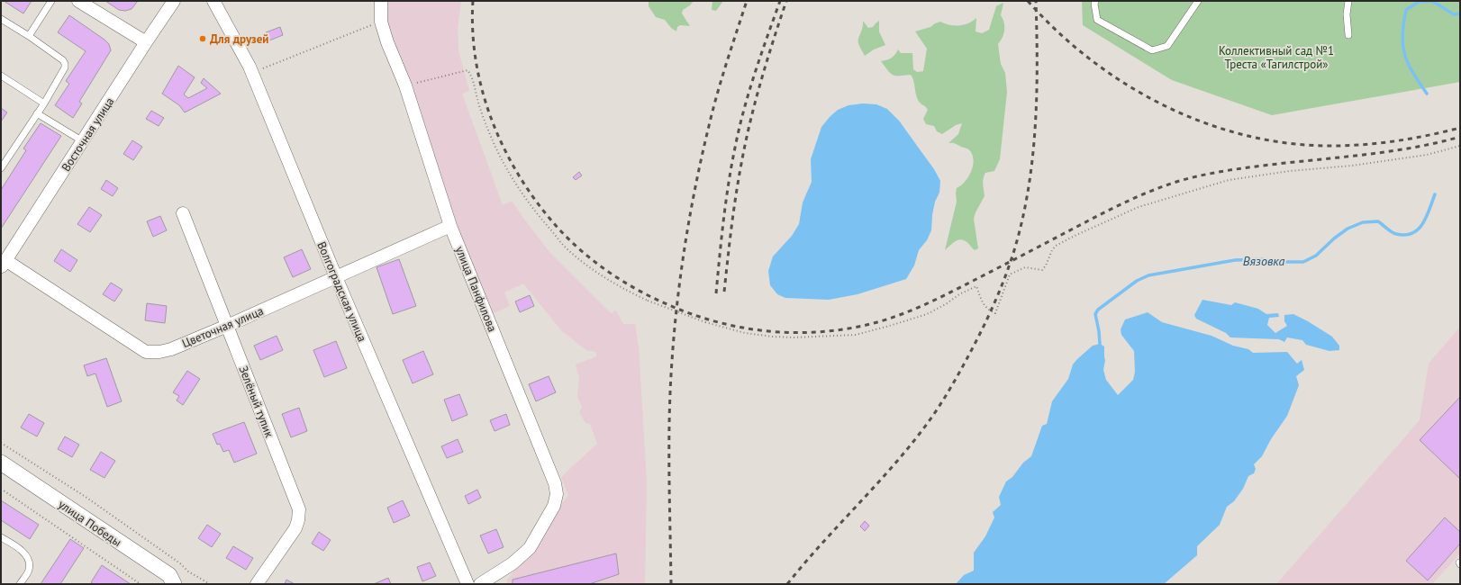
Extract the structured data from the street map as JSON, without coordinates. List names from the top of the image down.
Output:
{
  "streets": {
    "street": [
      "Восточная улица",
      "улица Панфилова",
      "Волгоградская улица",
      "Цветочная улица",
      "Зелёный тупик",
      "улица Победы"
    ]
  },
  "crossings": [
    ["Восточная улица", "Цветочная улица"],
    ["улица Панфилова", "Цветочная улица"],
    ["Волгоградская улица", "Цветочная улица"],
    ["Цветочная улица", "Зелёный тупик"]
  ],
  "water": ["Вязовка"],
  "parks": ["Коллективный сад №1 Треста «Тагилстрой»"],
  "places": ["Для друзей"]
}
